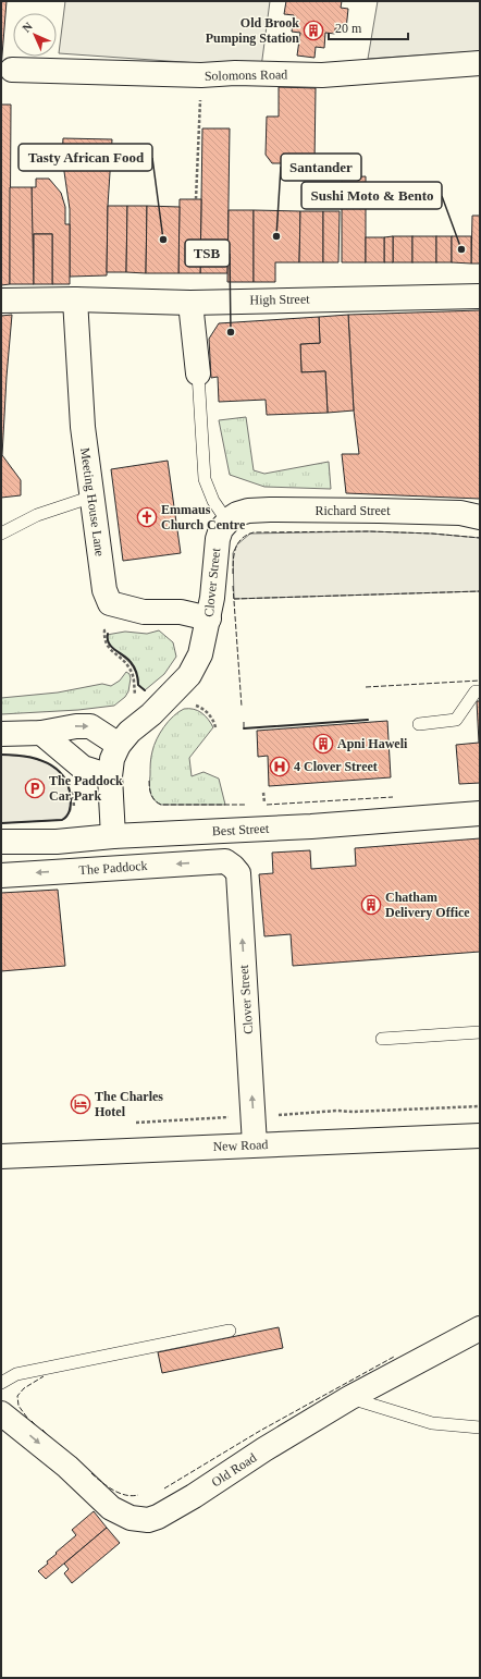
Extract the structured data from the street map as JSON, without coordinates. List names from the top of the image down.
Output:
{
  "streets": {
    "street": [
      "Solomons Road",
      "High Street",
      "Meeting House Lane",
      "Richard Street",
      "Clover Street",
      "Best Street",
      "The Paddock",
      "New Road",
      "Old Road"
    ]
  },
  "crossings": [
    ["High Street", "Meeting House Lane"],
    ["Meeting House Lane", "Clover Street"],
    ["Richard Street", "Clover Street"],
    ["Clover Street", "Best Street"],
    ["Clover Street", "The Paddock"],
    ["Clover Street", "New Road"]
  ],
  "one_way": ["Clover Street", "Old Road"],
  "places": {
    "building": ["Old Brook Pumping Station", "Apni Haweli", "Chatham Delivery Office"],
    "other": [
      "Santander",
      "Tasty African Food",
      "Sushi Moto & Bento",
      "TSB"
    ],
    "church": ["Emmaus Church Centre"],
    "hospital": ["4 Clover Street"],
    "parking": ["The Paddock Car Park"],
    "hotel": ["The Charles Hotel"]
  },
  "scale_bar": "20 m",
  "north": "top left"
}
